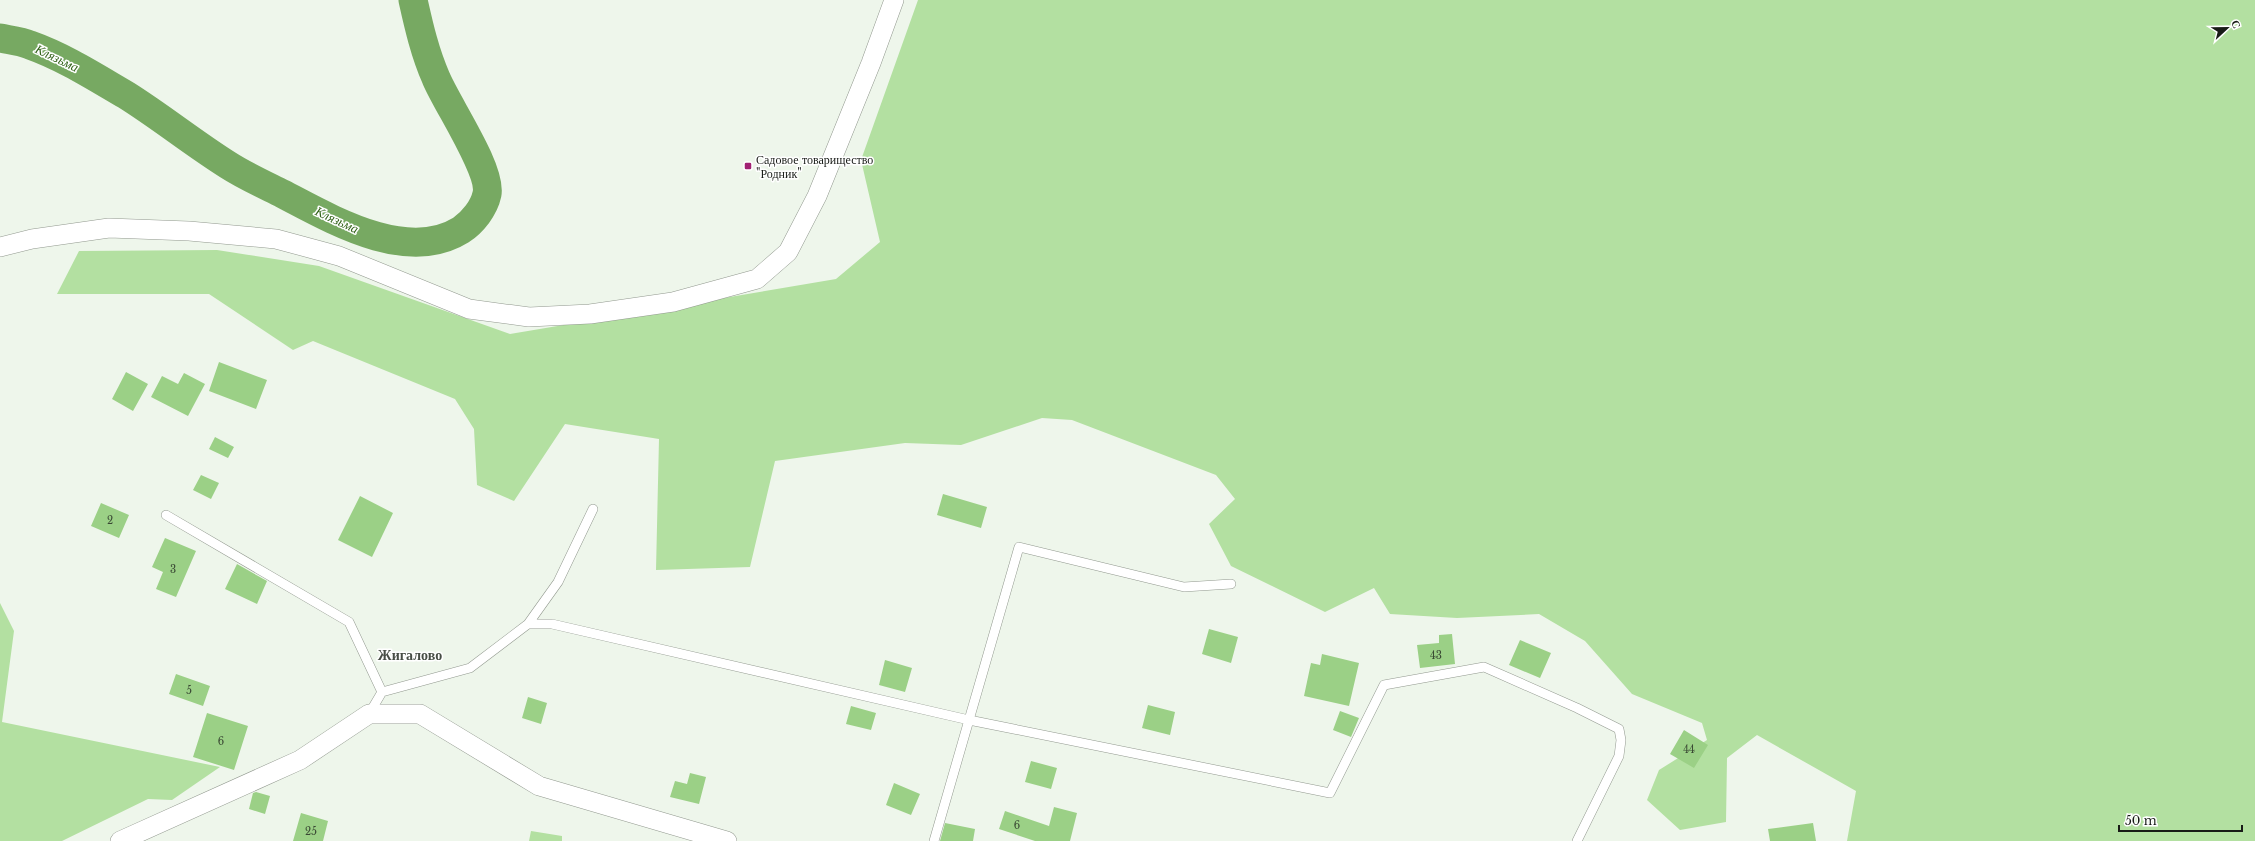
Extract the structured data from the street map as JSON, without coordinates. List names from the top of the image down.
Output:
{
  "districts": ["Жигалово"],
  "water": ["Клязьма"],
  "places": {
    "transit": ["Садовое товарищество \"Родник\""]
  },
  "house_numbers": [
    "2",
    "3",
    "43",
    "5",
    "6",
    "44",
    "6",
    "25"
  ],
  "scale_bar": "50 m",
  "north": "right"
}
